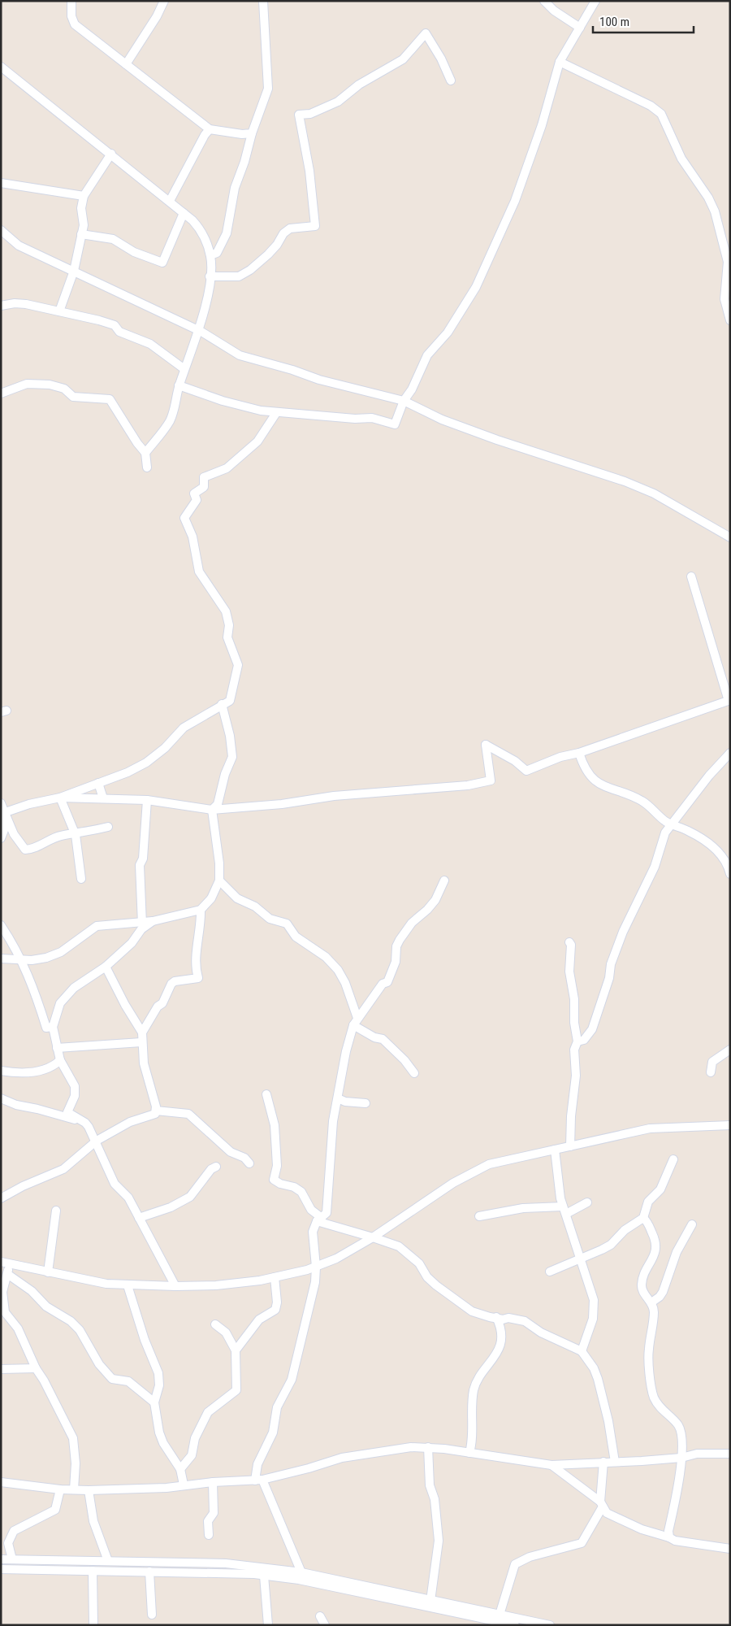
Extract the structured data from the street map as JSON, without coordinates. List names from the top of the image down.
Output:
{
  "scale_bar": "100 m"
}
